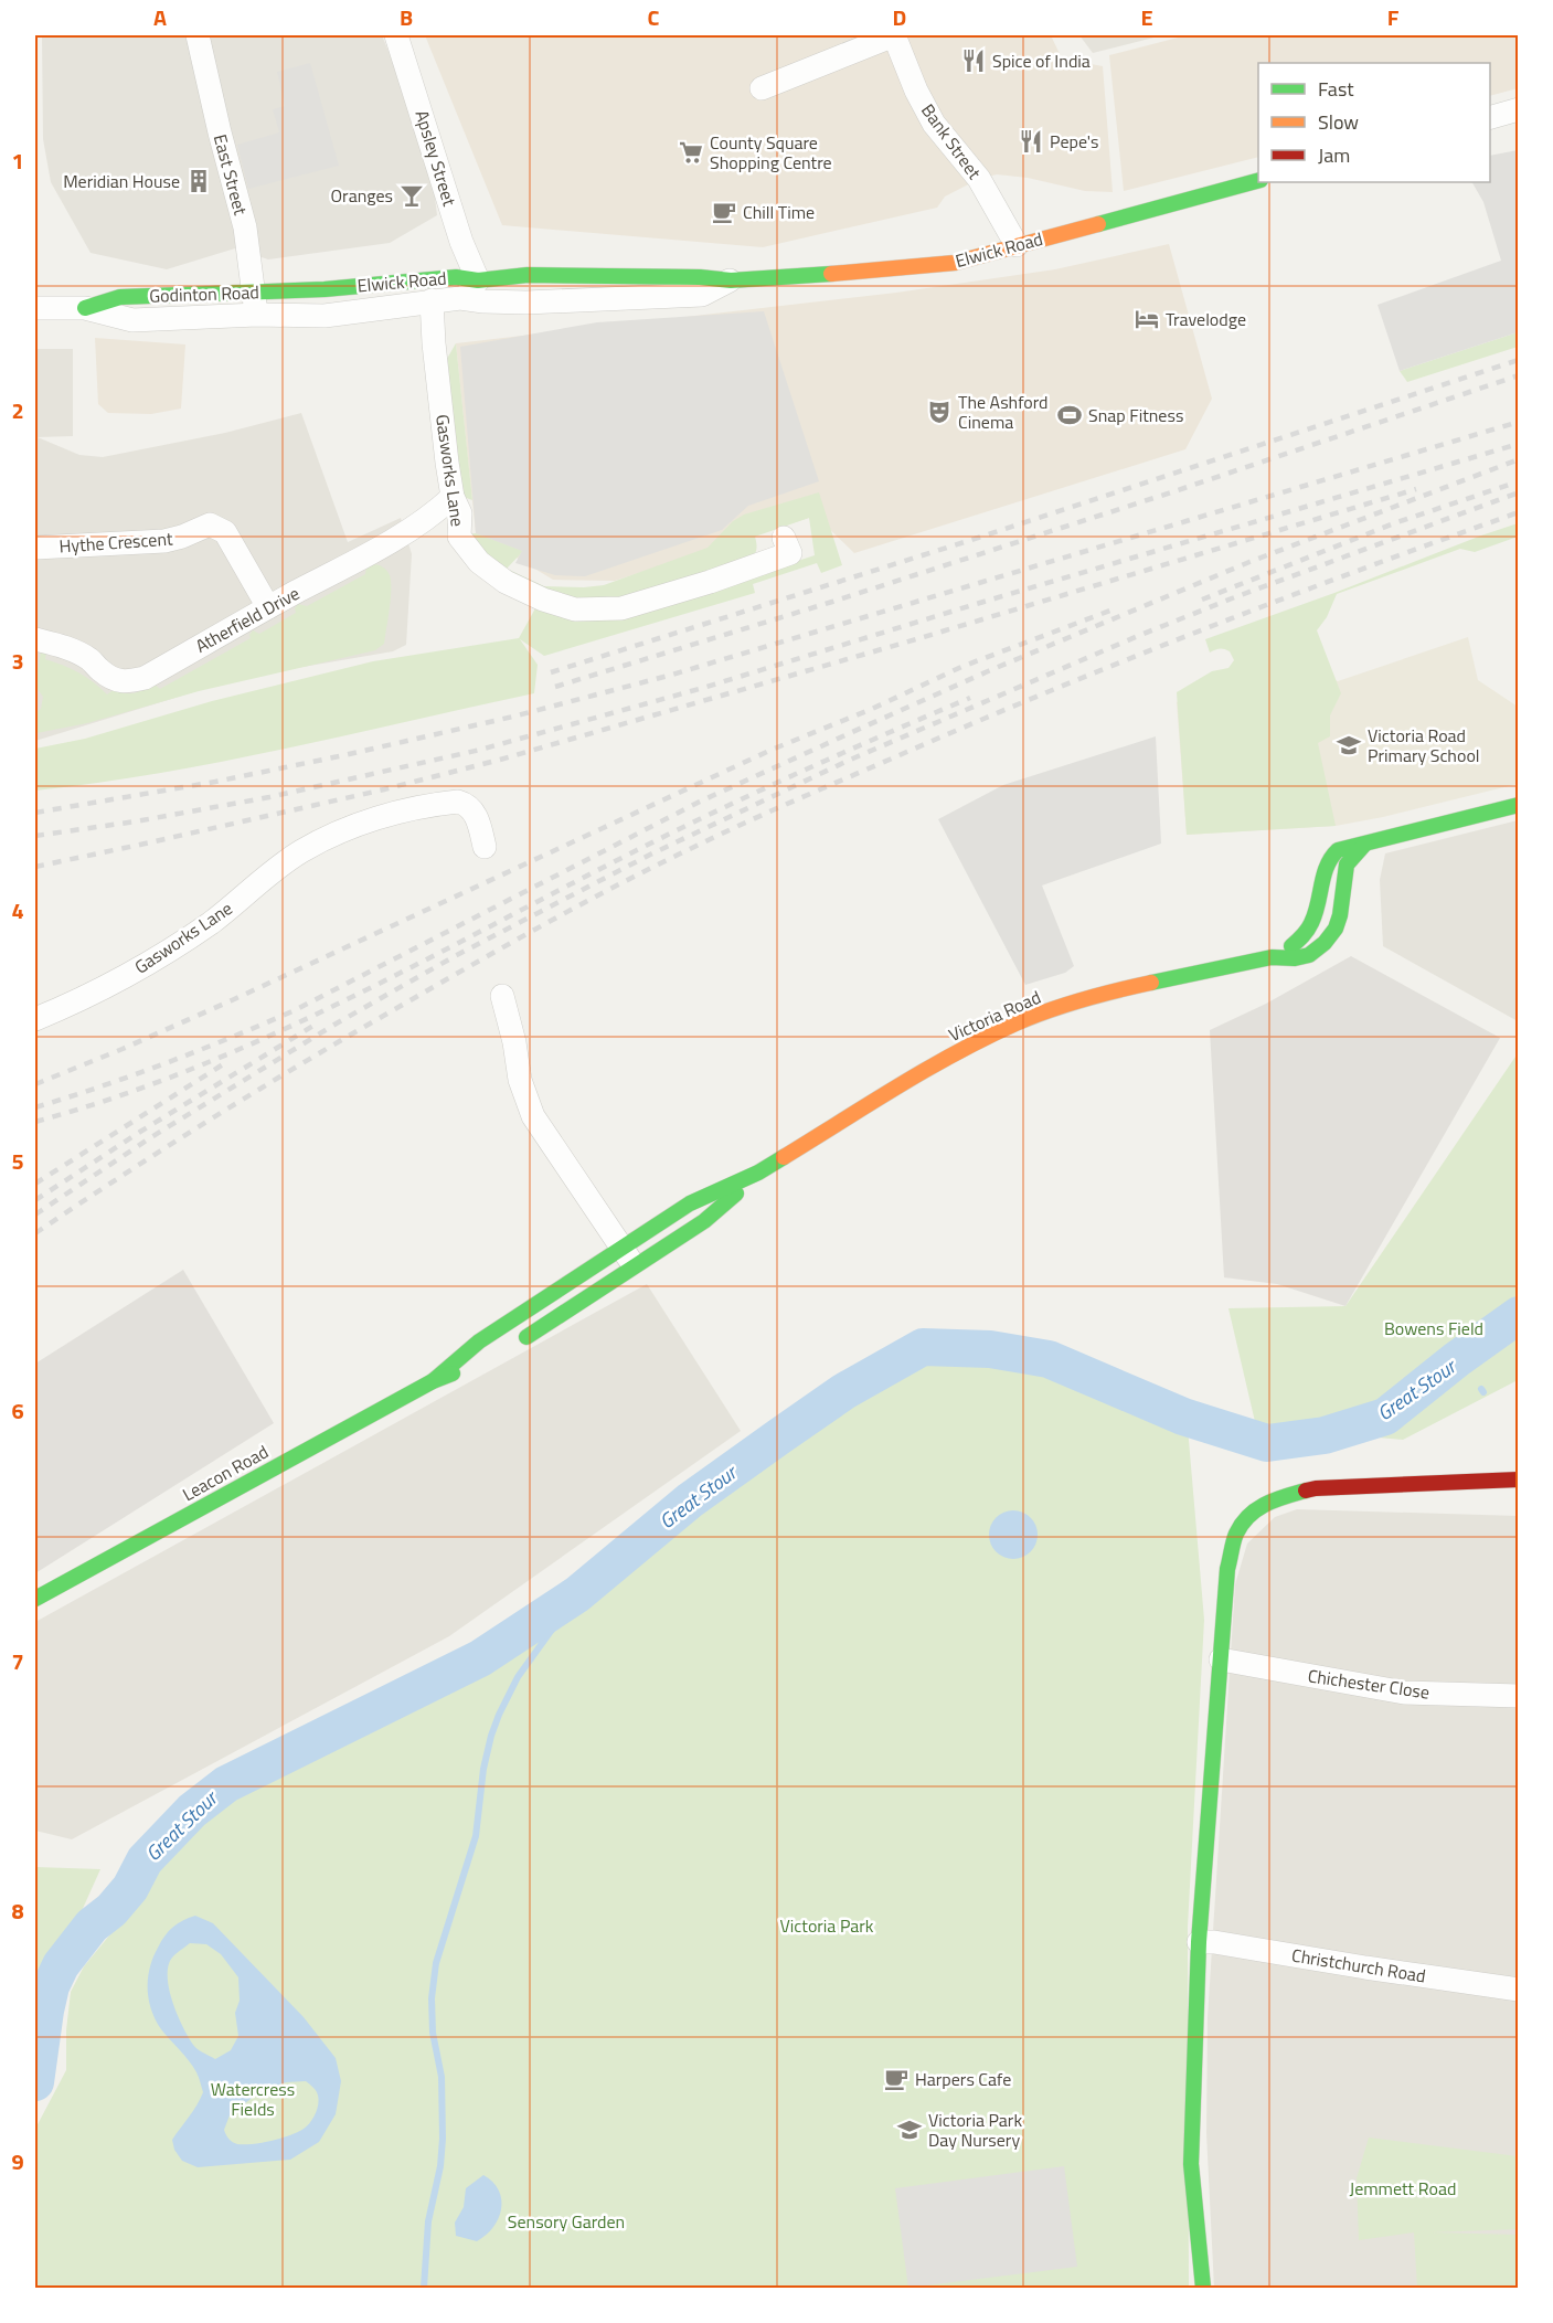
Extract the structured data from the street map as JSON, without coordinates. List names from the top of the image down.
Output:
{
  "streets": {
    "street": [
      "Bank Street",
      "Apsley Street",
      "East Street",
      "Elwick Road",
      "Godinton Road",
      "Gasworks Lane",
      "Hythe Crescent",
      "Atherfield Drive",
      "Victoria Road",
      "Leacon Road",
      "Chichester Close",
      "Christchurch Road"
    ]
  },
  "crossings": [
    ["Bank Street", "Elwick Road"],
    ["Apsley Street", "Elwick Road"],
    ["East Street", "Godinton Road"],
    ["Elwick Road", "Godinton Road"],
    ["Elwick Road", "Gasworks Lane"],
    ["Gasworks Lane", "Atherfield Drive"],
    ["Hythe Crescent", "Atherfield Drive"],
    ["Victoria Road", "Leacon Road"]
  ],
  "water": ["Great Stour"],
  "parks": [
    "Bowens Field",
    "Victoria Park",
    "Watercress Fields",
    "Jemmett Road",
    "Sensory Garden"
  ],
  "places": {
    "restaurant": ["Spice of India", "Pepe's"],
    "supermarket": ["County Square Shopping Centre"],
    "building": ["Meridian House"],
    "bar": ["Oranges"],
    "cafe": ["Chill Time", "Harpers Cafe"],
    "hotel": ["Travelodge"],
    "theatre": ["The Ashford Cinema"],
    "sports": ["Snap Fitness"],
    "school or university": ["Victoria Road Primary School", "Victoria Park Day Nursery"]
  },
  "legend": ["Fast", "Slow", "Jam"],
  "grid": {
    "columns": [
      "A",
      "B",
      "C",
      "D",
      "E",
      "F"
    ],
    "rows": [
      "1",
      "2",
      "3",
      "4",
      "5",
      "6",
      "7",
      "8",
      "9"
    ]
  }
}
